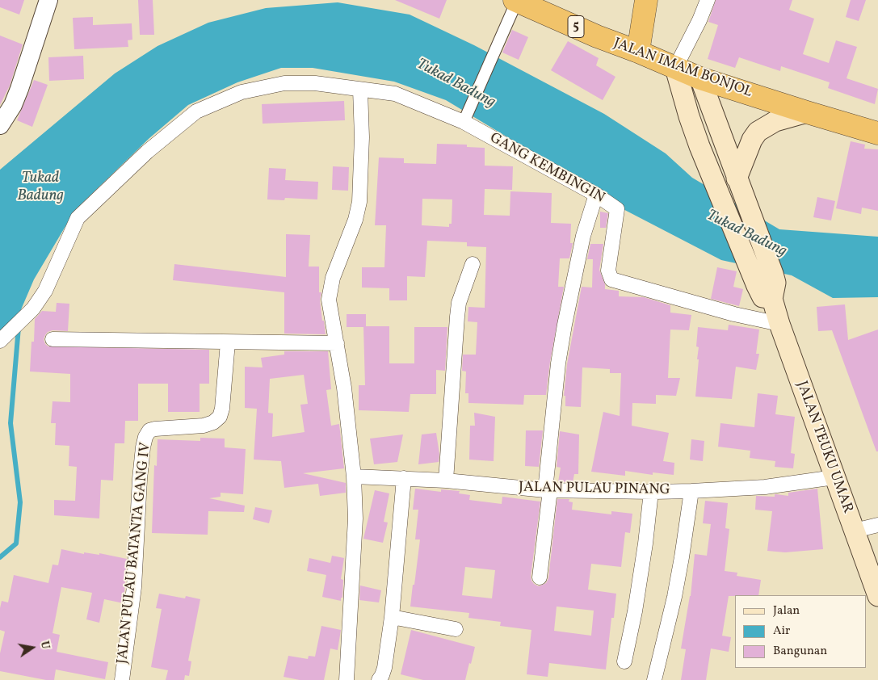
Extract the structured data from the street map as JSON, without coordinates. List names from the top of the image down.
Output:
{
  "streets": {
    "highway": ["5", "JALAN IMAM BONJOL"],
    "main road": ["JALAN TEUKU UMAR"],
    "street": ["GANG KEMBINGIN", "JALAN PULAU PINANG", "JALAN PULAU BATANTA GANG IV"]
  },
  "crossings": [
    ["JALAN IMAM BONJOL", "JALAN TEUKU UMAR"],
    ["GANG KEMBINGIN", "JALAN TEUKU UMAR"],
    ["JALAN TEUKU UMAR", "JALAN PULAU PINANG"]
  ],
  "water": ["Tukad Badung"],
  "legend": ["Jalan", "Air", "Bangunan"],
  "north": "right"
}
